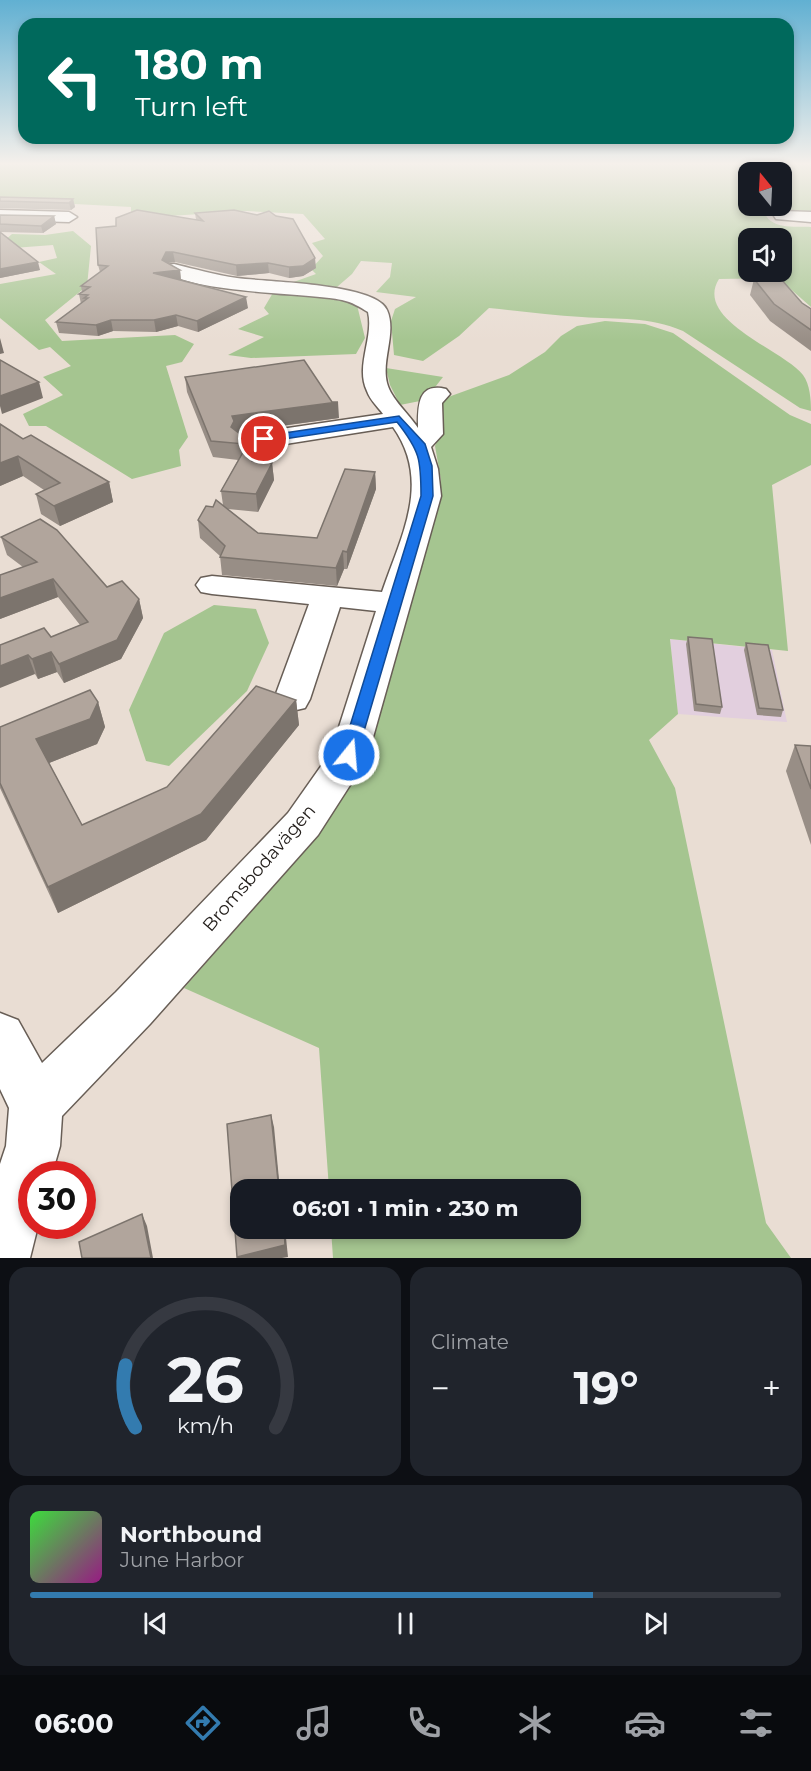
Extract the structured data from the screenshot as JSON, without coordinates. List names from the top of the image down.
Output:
{
  "streets": {
    "street": ["Bromsbodavägen"]
  },
  "north": "top",
  "page": {
    "turn": ["180 m", "Turn left"],
    "limit": "30",
    "trip": "06:01 · 1 min · 230 m",
    "tile": "Climate",
    "heat": ["−", "19°", "+"],
    "song": ["Northbound", "June Harbor"],
    "tabs": "06:00",
    "gauge": ["26", "km/h"]
  }
}
